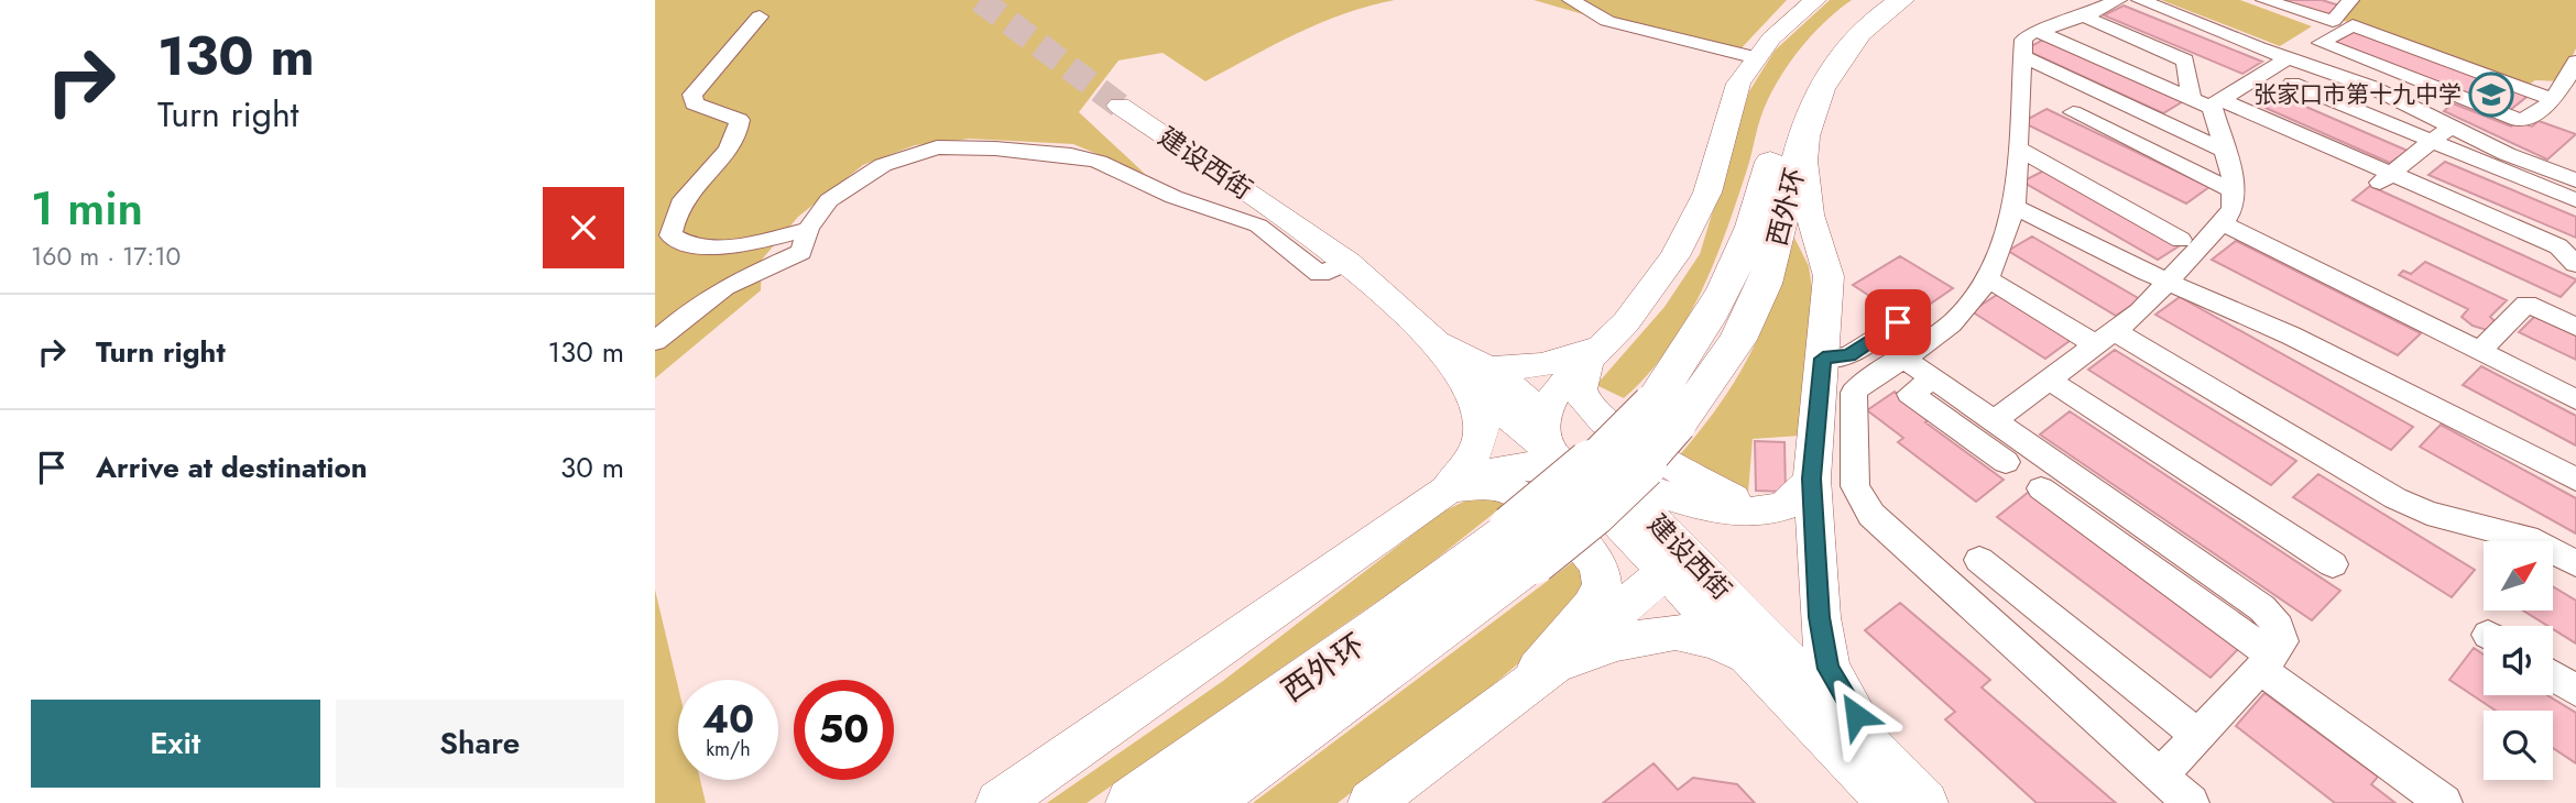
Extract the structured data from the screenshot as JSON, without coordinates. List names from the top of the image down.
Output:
{
  "streets": {
    "highway": ["西外环"],
    "main road": ["建设西街"]
  },
  "places": {
    "school or university": ["张家口市第十九中学"]
  },
  "north": "top right",
  "page": {
    "turn": ["130 m", "Turn right"],
    "heading": ["1 min", "160 m · 17:10"],
    "list": [
      {
        "name": "Turn right",
        "value": "130 m"
      },
      {
        "name": "Arrive at destination",
        "value": "30 m"
      }
    ],
    "speed": "40 km/h",
    "limit": "50",
    "buttons": ["Exit", "Share"]
  }
}
